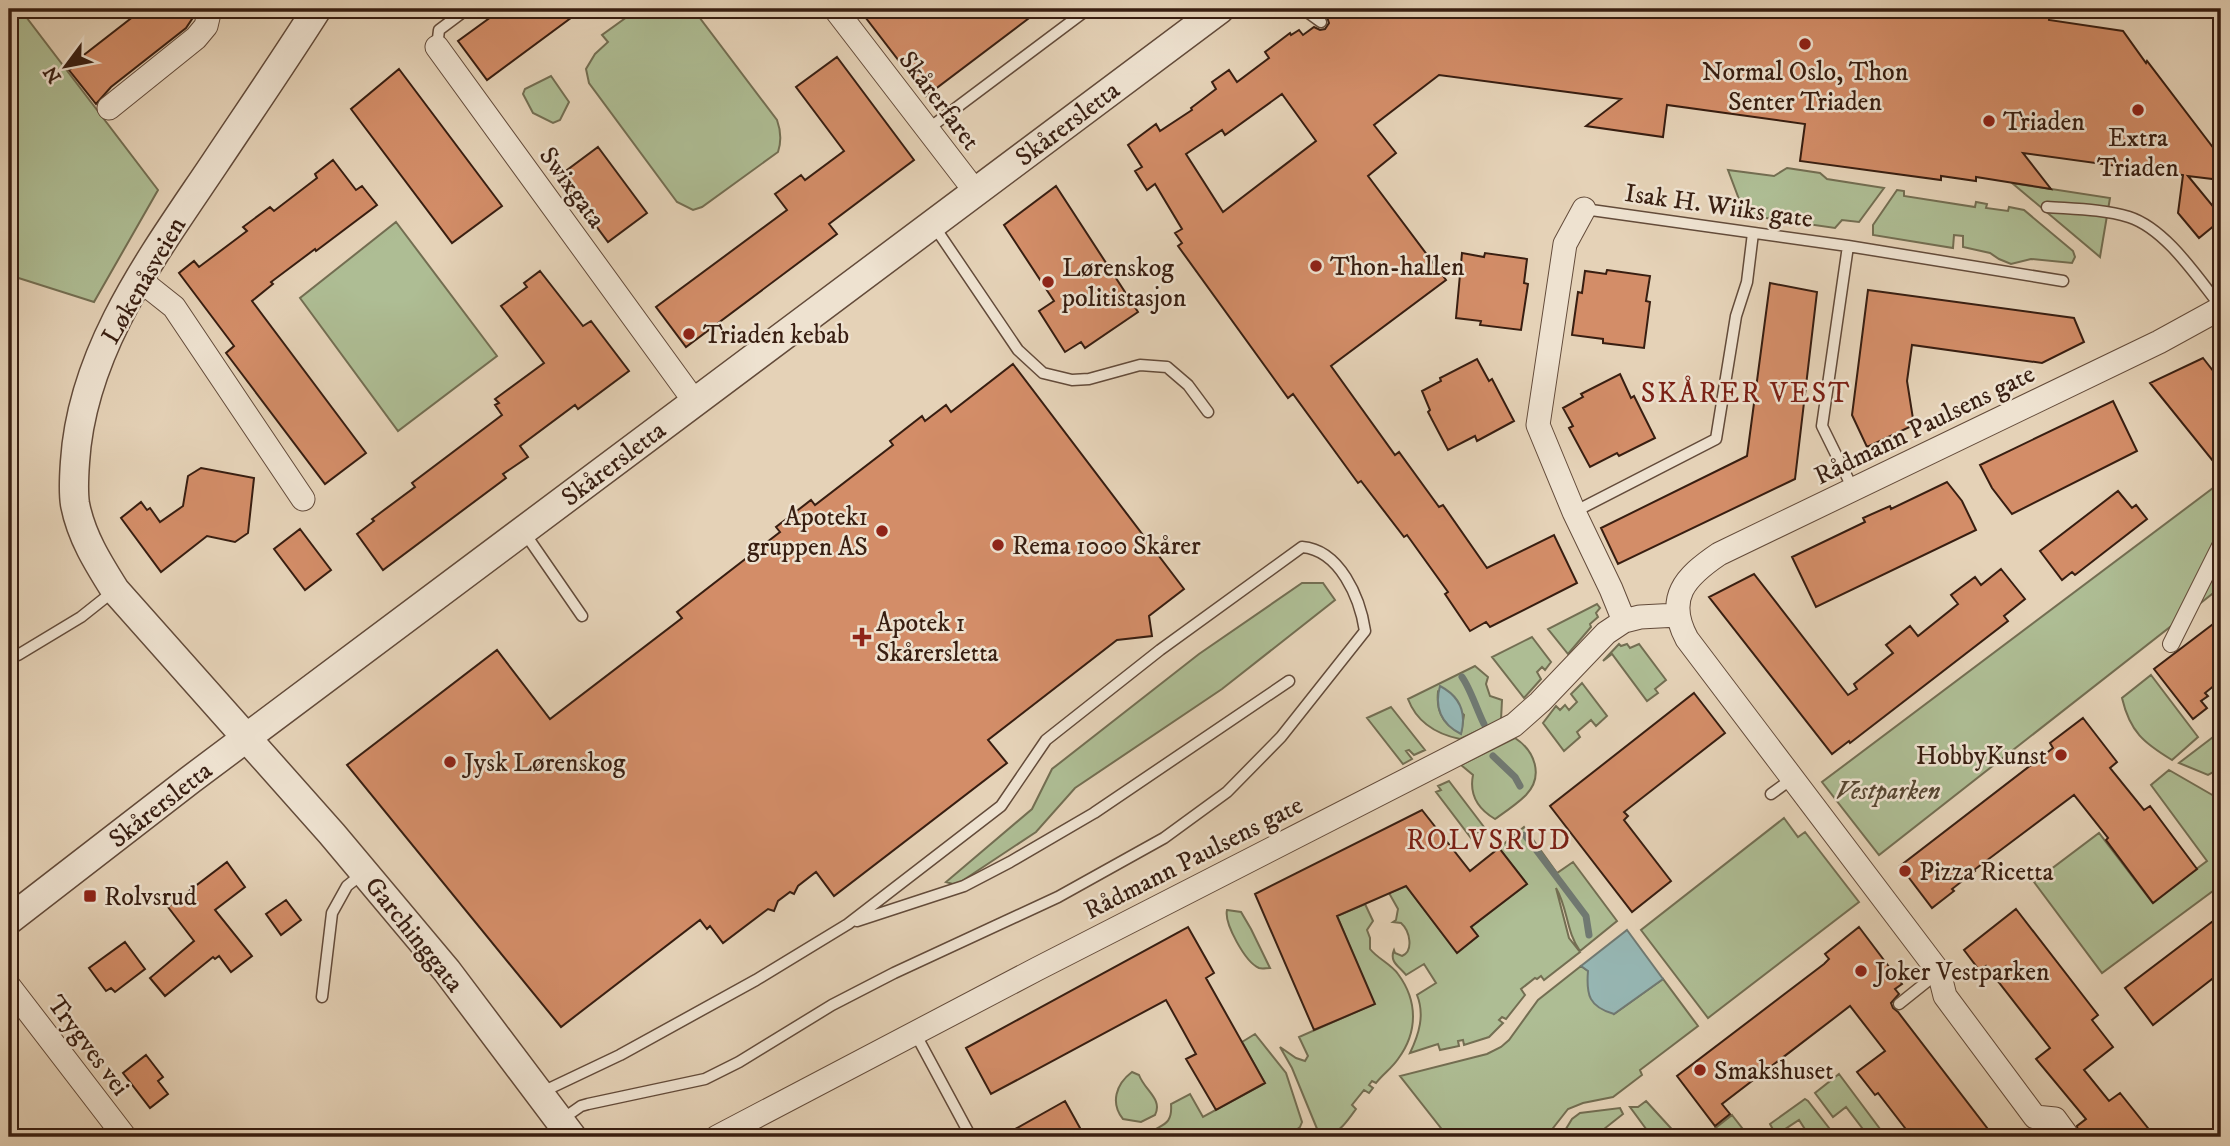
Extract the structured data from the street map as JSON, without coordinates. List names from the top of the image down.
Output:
{
  "streets": {
    "street": [
      "Skårerfaret",
      "Skårersletta",
      "Swixgata",
      "Løkenåsveien",
      "Rådmann Paulsens gate",
      "Garchinggata",
      "Trygves vei"
    ],
    "lane": ["Isak H. Wiiks gate"]
  },
  "crossings": [
    ["Skårerfaret", "Skårersletta"],
    ["Skårersletta", "Swixgata"],
    ["Skårersletta", "Løkenåsveien"],
    ["Skårersletta", "Garchinggata"],
    ["Isak H. Wiiks gate", "Rådmann Paulsens gate"],
    ["Løkenåsveien", "Garchinggata"]
  ],
  "districts": ["SKÅRER VEST", "ROLVSRUD"],
  "parks": ["Vestparken"],
  "places": {
    "other": [
      "Normal Oslo, Thon Senter Triaden",
      "Extra Triaden",
      "Triaden",
      "Thon-hallen",
      "Lørenskog politistasjon",
      "Triaden kebab",
      "Apotek1 gruppen AS",
      "Rema 1000 Skårer",
      "HobbyKunst",
      "Jysk Lørenskog",
      "Pizza Ricetta",
      "Joker Vestparken",
      "Smakshuset"
    ],
    "health": ["Apotek 1 Skårersletta"],
    "transit": ["Rolvsrud"]
  },
  "north": "bottom left"
}
